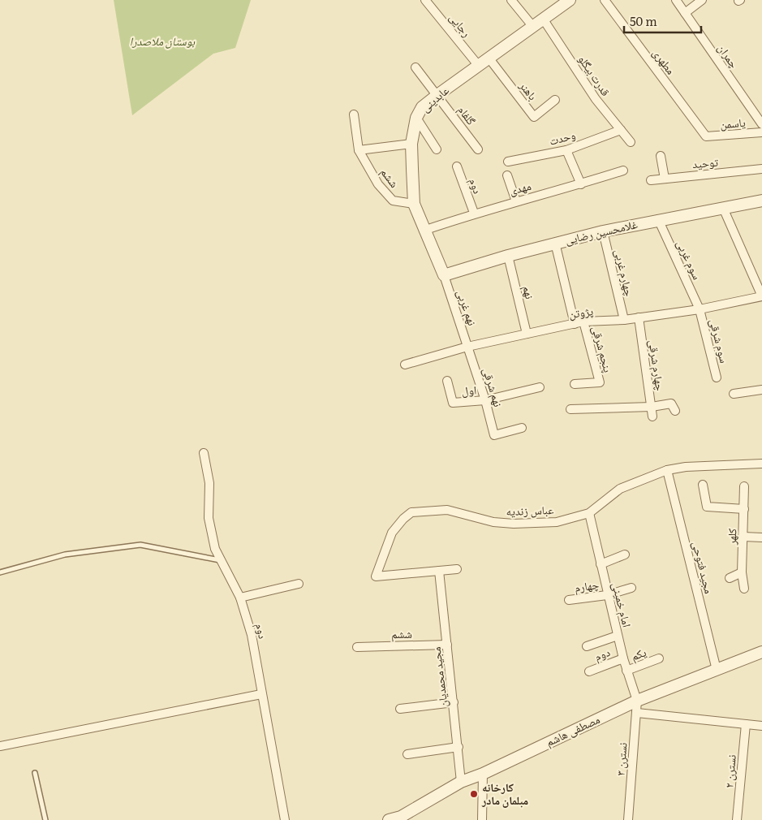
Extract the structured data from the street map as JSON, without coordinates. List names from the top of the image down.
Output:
{
  "streets": {
    "street": [
      "رجایی",
      "چمران",
      "مطهری",
      "قدرت بیگلو",
      "باهنر",
      "عابدینی",
      "گلفام",
      "یاسمن",
      "وحدت",
      "توحید",
      "ششم",
      "دوم",
      "مهدی",
      "غلامحسین رضایی",
      "سوم غربی",
      "چهارم غربی",
      "نهم",
      "نهم غربی",
      "پژوتن",
      "سوم شرقی",
      "پنجم شرقی",
      "چهارم شرقی",
      "نهم شرقی",
      "اول",
      "عباس زندیه",
      "کلهر",
      "مجید فتوحی",
      "چهارم",
      "امام خمینی",
      "یکم",
      "مجید محمدیان",
      "مصطفی هاشم",
      "نسترن ۳",
      "نسترن ۲"
    ]
  },
  "crossings": [
    ["رجایی", "عابدینی"],
    ["مطهری", "یاسمن"],
    ["قدرت بیگلو", "عابدینی"],
    ["قدرت بیگلو", "وحدت"],
    ["باهنر", "عابدینی"],
    ["عابدینی", "گلفام"],
    ["عابدینی", "ششم"],
    ["عابدینی", "مهدی"],
    ["عابدینی", "غلامحسین رضایی"],
    ["عابدینی", "نهم غربی"],
    ["ششم", "مجید محمدیان"],
    ["دوم", "مهدی"],
    ["دوم", "امام خمینی"],
    ["غلامحسین رضایی", "سوم غربی"],
    ["غلامحسین رضایی", "چهارم غربی"],
    ["غلامحسین رضایی", "نهم"],
    ["غلامحسین رضایی", "نهم غربی"],
    ["سوم غربی", "پژوتن"],
    ["سوم غربی", "سوم شرقی"],
    ["چهارم غربی", "پژوتن"],
    ["نهم", "پژوتن"],
    ["نهم غربی", "پژوتن"],
    ["نهم غربی", "نهم شرقی"],
    ["پژوتن", "سوم شرقی"],
    ["پژوتن", "پنجم شرقی"],
    ["پژوتن", "چهارم شرقی"],
    ["پژوتن", "نهم شرقی"],
    ["نهم شرقی", "اول"],
    ["عباس زندیه", "مجید فتوحی"],
    ["عباس زندیه", "امام خمینی"],
    ["عباس زندیه", "مجید محمدیان"],
    ["مجید فتوحی", "مصطفی هاشم"],
    ["چهارم", "امام خمینی"],
    ["امام خمینی", "یکم"],
    ["امام خمینی", "مصطفی هاشم"],
    ["امام خمینی", "نسترن ۳"],
    ["مجید محمدیان", "مصطفی هاشم"],
    ["مصطفی هاشم", "نسترن ۳"]
  ],
  "parks": ["بوستان ملاصدرا"],
  "places": ["کارخانه مبلمان مادر"],
  "scale_bar": "50 m"
}
